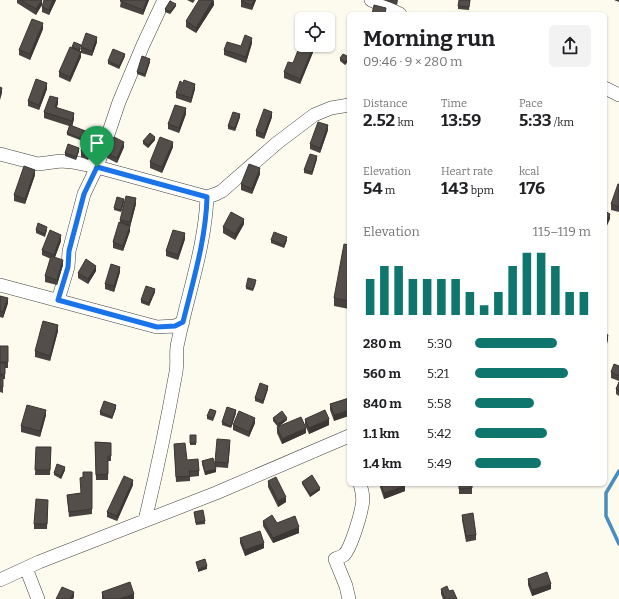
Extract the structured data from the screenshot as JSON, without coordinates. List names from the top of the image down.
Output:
{
  "page": {
    "heading": ["Morning run", "09:46 · 9 × 280 m"],
    "stats": [
      ["Distance", "2.52 km"],
      ["Time", "13:59"],
      ["Pace", "5:33 /km"],
      ["Elevation", "54 m"],
      ["Heart rate", "143 bpm"],
      ["kcal", "176"]
    ],
    "chart": ["Elevation", "115–119 m"],
    "list": [
      {
        "name": "280 m",
        "note": "5:30"
      },
      {
        "name": "560 m",
        "note": "5:21"
      },
      {
        "name": "840 m",
        "note": "5:58"
      },
      {
        "name": "1.1 km",
        "note": "5:42"
      },
      {
        "name": "1.4 km",
        "note": "5:49"
      }
    ]
  }
}
